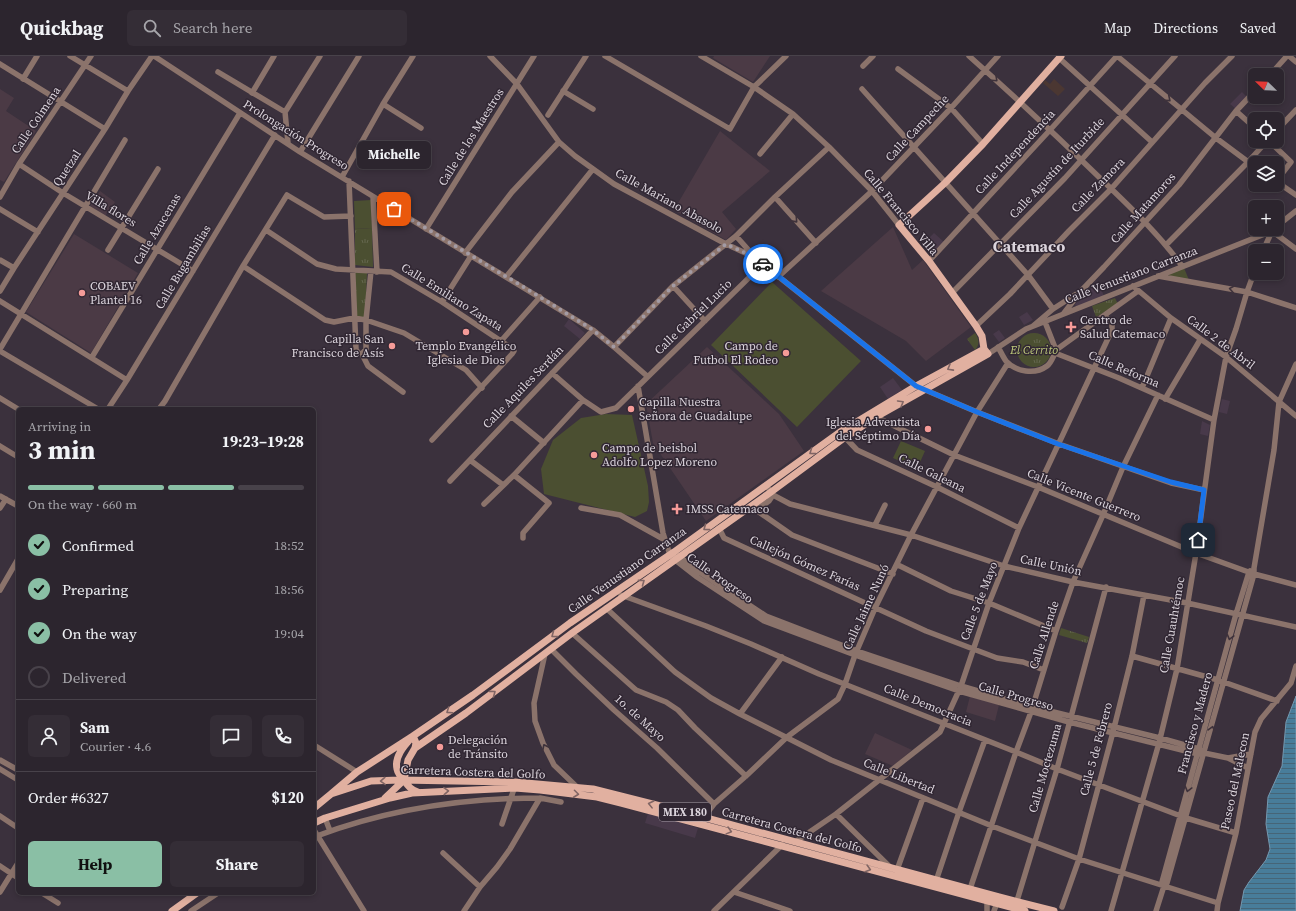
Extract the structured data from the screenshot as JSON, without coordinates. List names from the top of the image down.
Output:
{
  "streets": {
    "main road": [
      "Calle Francisco Villa",
      "Calle Venustiano Carranza",
      "Carretera Costera del Golfo",
      "MEX 180"
    ],
    "street": [
      "Calle Colmena",
      "Calle Campeche",
      "Prolongación Progreso",
      "Calle de los Maestros",
      "Calle Independencia",
      "Quetzal",
      "Calle Agustín de Iturbide",
      "Calle Zamora",
      "Calle Mariano Abasolo",
      "Calle Matamoros",
      "Villa flores",
      "Calle Azucenas",
      "Calle Bugambilias",
      "Calle Emiliano Zapata",
      "Calle Gabriel Lucio",
      "Calle 2 de Abril",
      "Calle Reforma",
      "Calle Aquiles Serdán",
      "Calle Galeana",
      "Calle Vicente Guerrero",
      "Callejón Gómez Farías",
      "Calle Unión",
      "Calle Progreso",
      "Calle 5 de Mayo",
      "Calle Jaime Nunó",
      "Calle Cuauhtémoc",
      "Calle Allende",
      "Calle Democracia",
      "1o. de Mayo",
      "Francisco y Madero",
      "Calle 5 de Febrero",
      "Calle Moctezuma",
      "Calle Libertad",
      "Paseo del Malecon"
    ]
  },
  "crossings": [
    ["Calle Colmena", "Villa flores"],
    ["Calle Campeche", "Calle Mariano Abasolo"],
    ["Calle Campeche", "Calle Francisco Villa"],
    ["Prolongación Progreso", "Calle de los Maestros"],
    ["Prolongación Progreso", "Quetzal"],
    ["Prolongación Progreso", "Calle Azucenas"],
    ["Prolongación Progreso", "Calle Bugambilias"],
    ["Prolongación Progreso", "Calle Gabriel Lucio"],
    ["Prolongación Progreso", "Calle Aquiles Serdán"],
    ["Calle de los Maestros", "Calle Mariano Abasolo"],
    ["Calle Independencia", "Calle Francisco Villa"],
    ["Quetzal", "Villa flores"],
    ["Calle Agustín de Iturbide", "Calle Francisco Villa"],
    ["Calle Zamora", "Calle Francisco Villa"],
    ["Calle Mariano Abasolo", "Calle Venustiano Carranza"],
    ["Calle Mariano Abasolo", "Calle Gabriel Lucio"],
    ["Calle Matamoros", "Calle Venustiano Carranza"],
    ["Calle Matamoros", "Calle Reforma"],
    ["Calle Matamoros", "Calle Jaime Nunó"],
    ["Villa flores", "Calle Azucenas"],
    ["Villa flores", "Calle Bugambilias"],
    ["Calle Francisco Villa", "Calle Venustiano Carranza"],
    ["Calle Venustiano Carranza", "Calle 2 de Abril"],
    ["Calle Venustiano Carranza", "Calle Reforma"],
    ["Calle Venustiano Carranza", "Calle Galeana"],
    ["Calle Venustiano Carranza", "Calle Vicente Guerrero"],
    ["Calle Venustiano Carranza", "Callejón Gómez Farías"],
    ["Calle Venustiano Carranza", "Calle Unión"],
    ["Calle Venustiano Carranza", "Calle Progreso"],
    ["Calle Venustiano Carranza", "Calle Jaime Nunó"],
    ["Calle Venustiano Carranza", "Calle Democracia"],
    ["Calle Venustiano Carranza", "1o. de Mayo"],
    ["Calle Venustiano Carranza", "Carretera Costera del Golfo"],
    ["Calle Venustiano Carranza", "Calle Libertad"],
    ["Calle 2 de Abril", "Calle Cuauhtémoc"],
    ["Calle 2 de Abril", "Francisco y Madero"],
    ["Calle Reforma", "Calle 5 de Mayo"],
    ["Calle Reforma", "Calle Jaime Nunó"],
    ["Calle Reforma", "Calle Cuauhtémoc"],
    ["Calle Reforma", "Calle Allende"],
    ["Calle Galeana", "Calle 5 de Mayo"],
    ["Calle Galeana", "Calle Jaime Nunó"],
    ["Calle Vicente Guerrero", "Calle 5 de Mayo"],
    ["Calle Vicente Guerrero", "Calle Jaime Nunó"],
    ["Calle Vicente Guerrero", "Calle Cuauhtémoc"],
    ["Calle Vicente Guerrero", "Calle Allende"],
    ["Calle Vicente Guerrero", "Francisco y Madero"],
    ["Callejón Gómez Farías", "Calle 5 de Mayo"],
    ["Callejón Gómez Farías", "Calle Jaime Nunó"],
    ["Callejón Gómez Farías", "Calle Allende"],
    ["Calle Unión", "Calle 5 de Mayo"],
    ["Calle Unión", "Calle Jaime Nunó"],
    ["Calle Unión", "Calle Cuauhtémoc"],
    ["Calle Unión", "Calle Allende"],
    ["Calle Unión", "Francisco y Madero"],
    ["Calle Unión", "Calle 5 de Febrero"],
    ["Calle Unión", "Calle Moctezuma"],
    ["Calle Progreso", "Calle 5 de Mayo"],
    ["Calle Progreso", "Calle Jaime Nunó"],
    ["Calle Progreso", "Calle Cuauhtémoc"],
    ["Calle Progreso", "Calle Allende"],
    ["Calle Progreso", "Francisco y Madero"],
    ["Calle Progreso", "Calle 5 de Febrero"],
    ["Calle Progreso", "Calle Moctezuma"],
    ["Calle Progreso", "Paseo del Malecon"],
    ["Calle 5 de Mayo", "Calle Democracia"],
    ["Calle 5 de Mayo", "Carretera Costera del Golfo"],
    ["Calle 5 de Mayo", "Calle Libertad"],
    ["Calle Jaime Nunó", "Calle Democracia"],
    ["Calle Jaime Nunó", "1o. de Mayo"],
    ["Calle Jaime Nunó", "Carretera Costera del Golfo"],
    ["Calle Jaime Nunó", "Calle Libertad"],
    ["Calle Cuauhtémoc", "Calle Democracia"],
    ["Calle Cuauhtémoc", "Calle Libertad"],
    ["Calle Allende", "Calle Democracia"],
    ["Calle Allende", "Carretera Costera del Golfo"],
    ["Calle Allende", "Calle Libertad"],
    ["Calle Democracia", "Francisco y Madero"],
    ["Calle Democracia", "Calle 5 de Febrero"],
    ["Calle Democracia", "Calle Moctezuma"],
    ["Calle Democracia", "Paseo del Malecon"],
    ["Francisco y Madero", "Calle Libertad"],
    ["Calle 5 de Febrero", "Calle Libertad"],
    ["Calle Moctezuma", "Carretera Costera del Golfo"],
    ["Calle Moctezuma", "Calle Libertad"],
    ["Calle Libertad", "Paseo del Malecon"]
  ],
  "districts": ["Catemaco"],
  "parks": ["El Cerrito"],
  "places": {
    "other": [
      "Michelle",
      "COBAEV Plantel 16",
      "Templo Evangélico Iglesia de Dios",
      "Capilla San Francisco de Asís",
      "Campo de Futbol El Rodeo",
      "Capilla Nuestra Señora de Guadalupe",
      "Iglesia Adventista del Séptimo Día",
      "Campo de beisbol Adolfo Lopez Moreno",
      "Delegación de Tránsito"
    ],
    "health": ["Centro de Salud Catemaco", "IMSS Catemaco"]
  },
  "north": "top left",
  "page": {
    "header": "Quickbag",
    "search": "Search here",
    "nav": ["Map", "Directions", "Saved"],
    "map_buttons": ["+", "−"],
    "bubble": "Michelle",
    "heading": ["3 min", "Arriving in", "19:23–19:28"],
    "panel": [
      "Sam",
      "Courier · 4.6",
      "Order #6327",
      "$120"
    ],
    "bar": "On the way · 660 m",
    "list": [
      ["Confirmed", "18:52"],
      ["Preparing", "18:56"],
      ["On the way", "19:04"],
      "Delivered"
    ],
    "buttons": ["Help", "Share"]
  }
}
